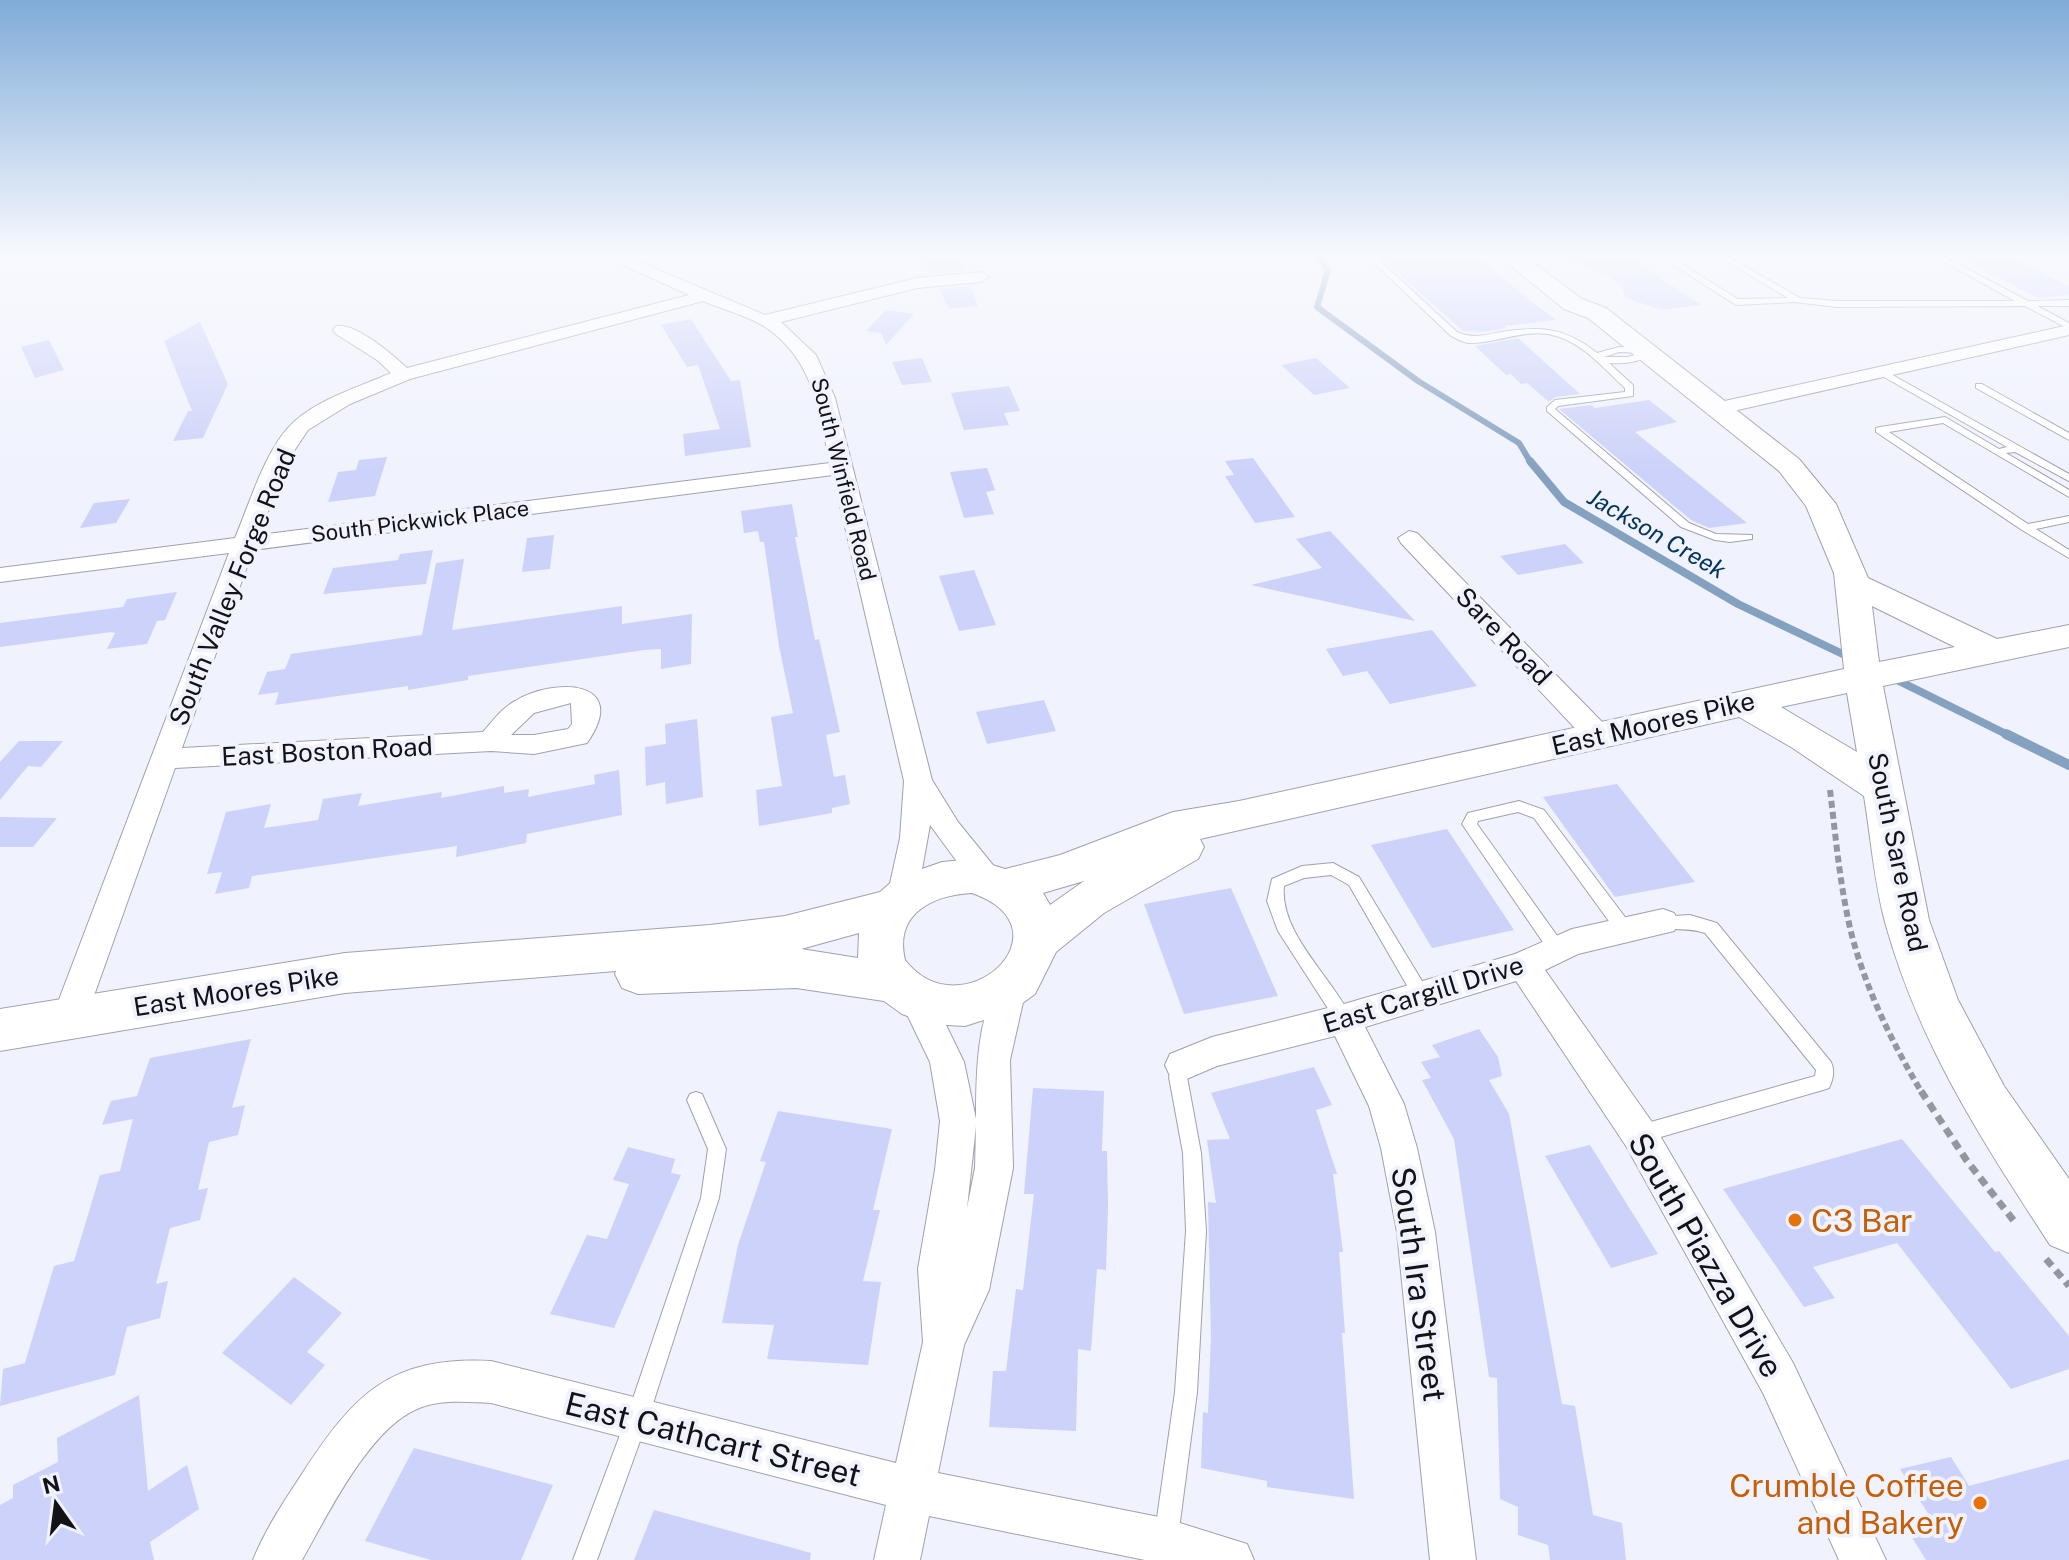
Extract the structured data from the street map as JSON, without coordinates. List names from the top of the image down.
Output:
{
  "streets": {
    "main road": ["East Moores Pike", "South Sare Road"],
    "street": [
      "South Winfield Road",
      "South Pickwick Place",
      "South Valley Forge Road",
      "Sare Road",
      "East Boston Road",
      "East Cargill Drive",
      "South Piazza Drive",
      "South Ira Street",
      "East Cathcart Street"
    ]
  },
  "crossings": [
    ["South Winfield Road", "South Pickwick Place"],
    ["South Winfield Road", "East Moores Pike"],
    ["South Pickwick Place", "South Valley Forge Road"],
    ["South Valley Forge Road", "East Moores Pike"],
    ["South Valley Forge Road", "East Boston Road"],
    ["Sare Road", "East Moores Pike"],
    ["East Moores Pike", "South Sare Road"],
    ["East Cargill Drive", "South Piazza Drive"],
    ["East Cargill Drive", "South Ira Street"]
  ],
  "water": ["Jackson Creek"],
  "places": ["C3 Bar", "Crumble Coffee and Bakery"],
  "north": "top"
}
